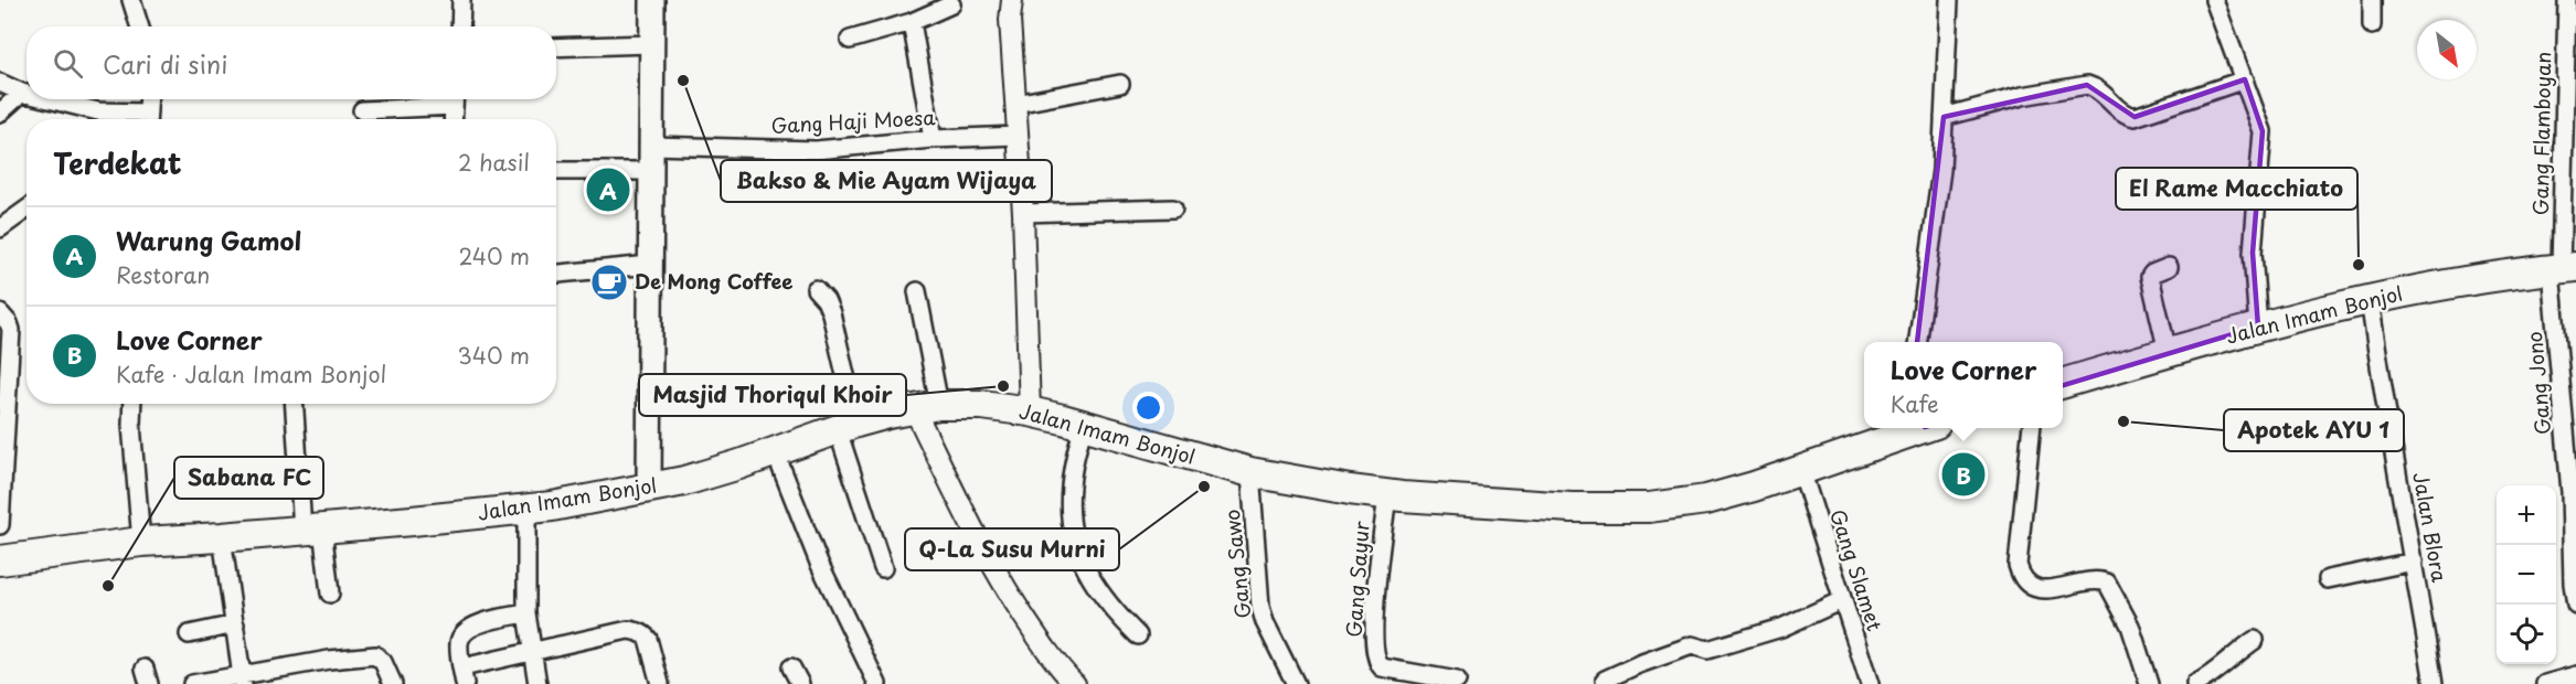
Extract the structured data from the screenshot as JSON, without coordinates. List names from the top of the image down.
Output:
{
  "streets": {
    "highway": ["Jalan Imam Bonjol"],
    "street": [
      "Gang Haji Moesa",
      "Gang Flamboyan",
      "Gang Jono",
      "Jalan Blora",
      "Gang Sawo",
      "Gang Slamet",
      "Gang Sayur"
    ]
  },
  "crossings": [
    ["Gang Flamboyan", "Jalan Imam Bonjol"],
    ["Gang Flamboyan", "Gang Jono"],
    ["Jalan Imam Bonjol", "Gang Jono"],
    ["Jalan Imam Bonjol", "Jalan Blora"],
    ["Jalan Imam Bonjol", "Gang Sawo"],
    ["Jalan Imam Bonjol", "Gang Slamet"],
    ["Jalan Imam Bonjol", "Gang Sayur"]
  ],
  "places": {
    "other": [
      "Bakso & Mie Ayam Wijaya",
      "El Rame Macchiato",
      "Masjid Thoriqul Khoir",
      "Apotek AYU 1",
      "Q-La Susu Murni",
      "Sabana FC"
    ],
    "cafe": ["De Mong Coffee"]
  },
  "north": "bottom right",
  "page": {
    "search": "Cari di sini",
    "heading": ["Terdekat", "2 hasil"],
    "pins": ["A", "B"],
    "list": [
      {
        "mark": "A",
        "name": "Warung Gamol",
        "note": "Restoran",
        "value": "240 m"
      },
      {
        "mark": "B",
        "name": "Love Corner",
        "note": "Kafe · Jalan Imam Bonjol",
        "value": "340 m"
      }
    ],
    "popup": ["Love Corner", "Kafe"],
    "map_buttons": ["+", "−"]
  }
}
